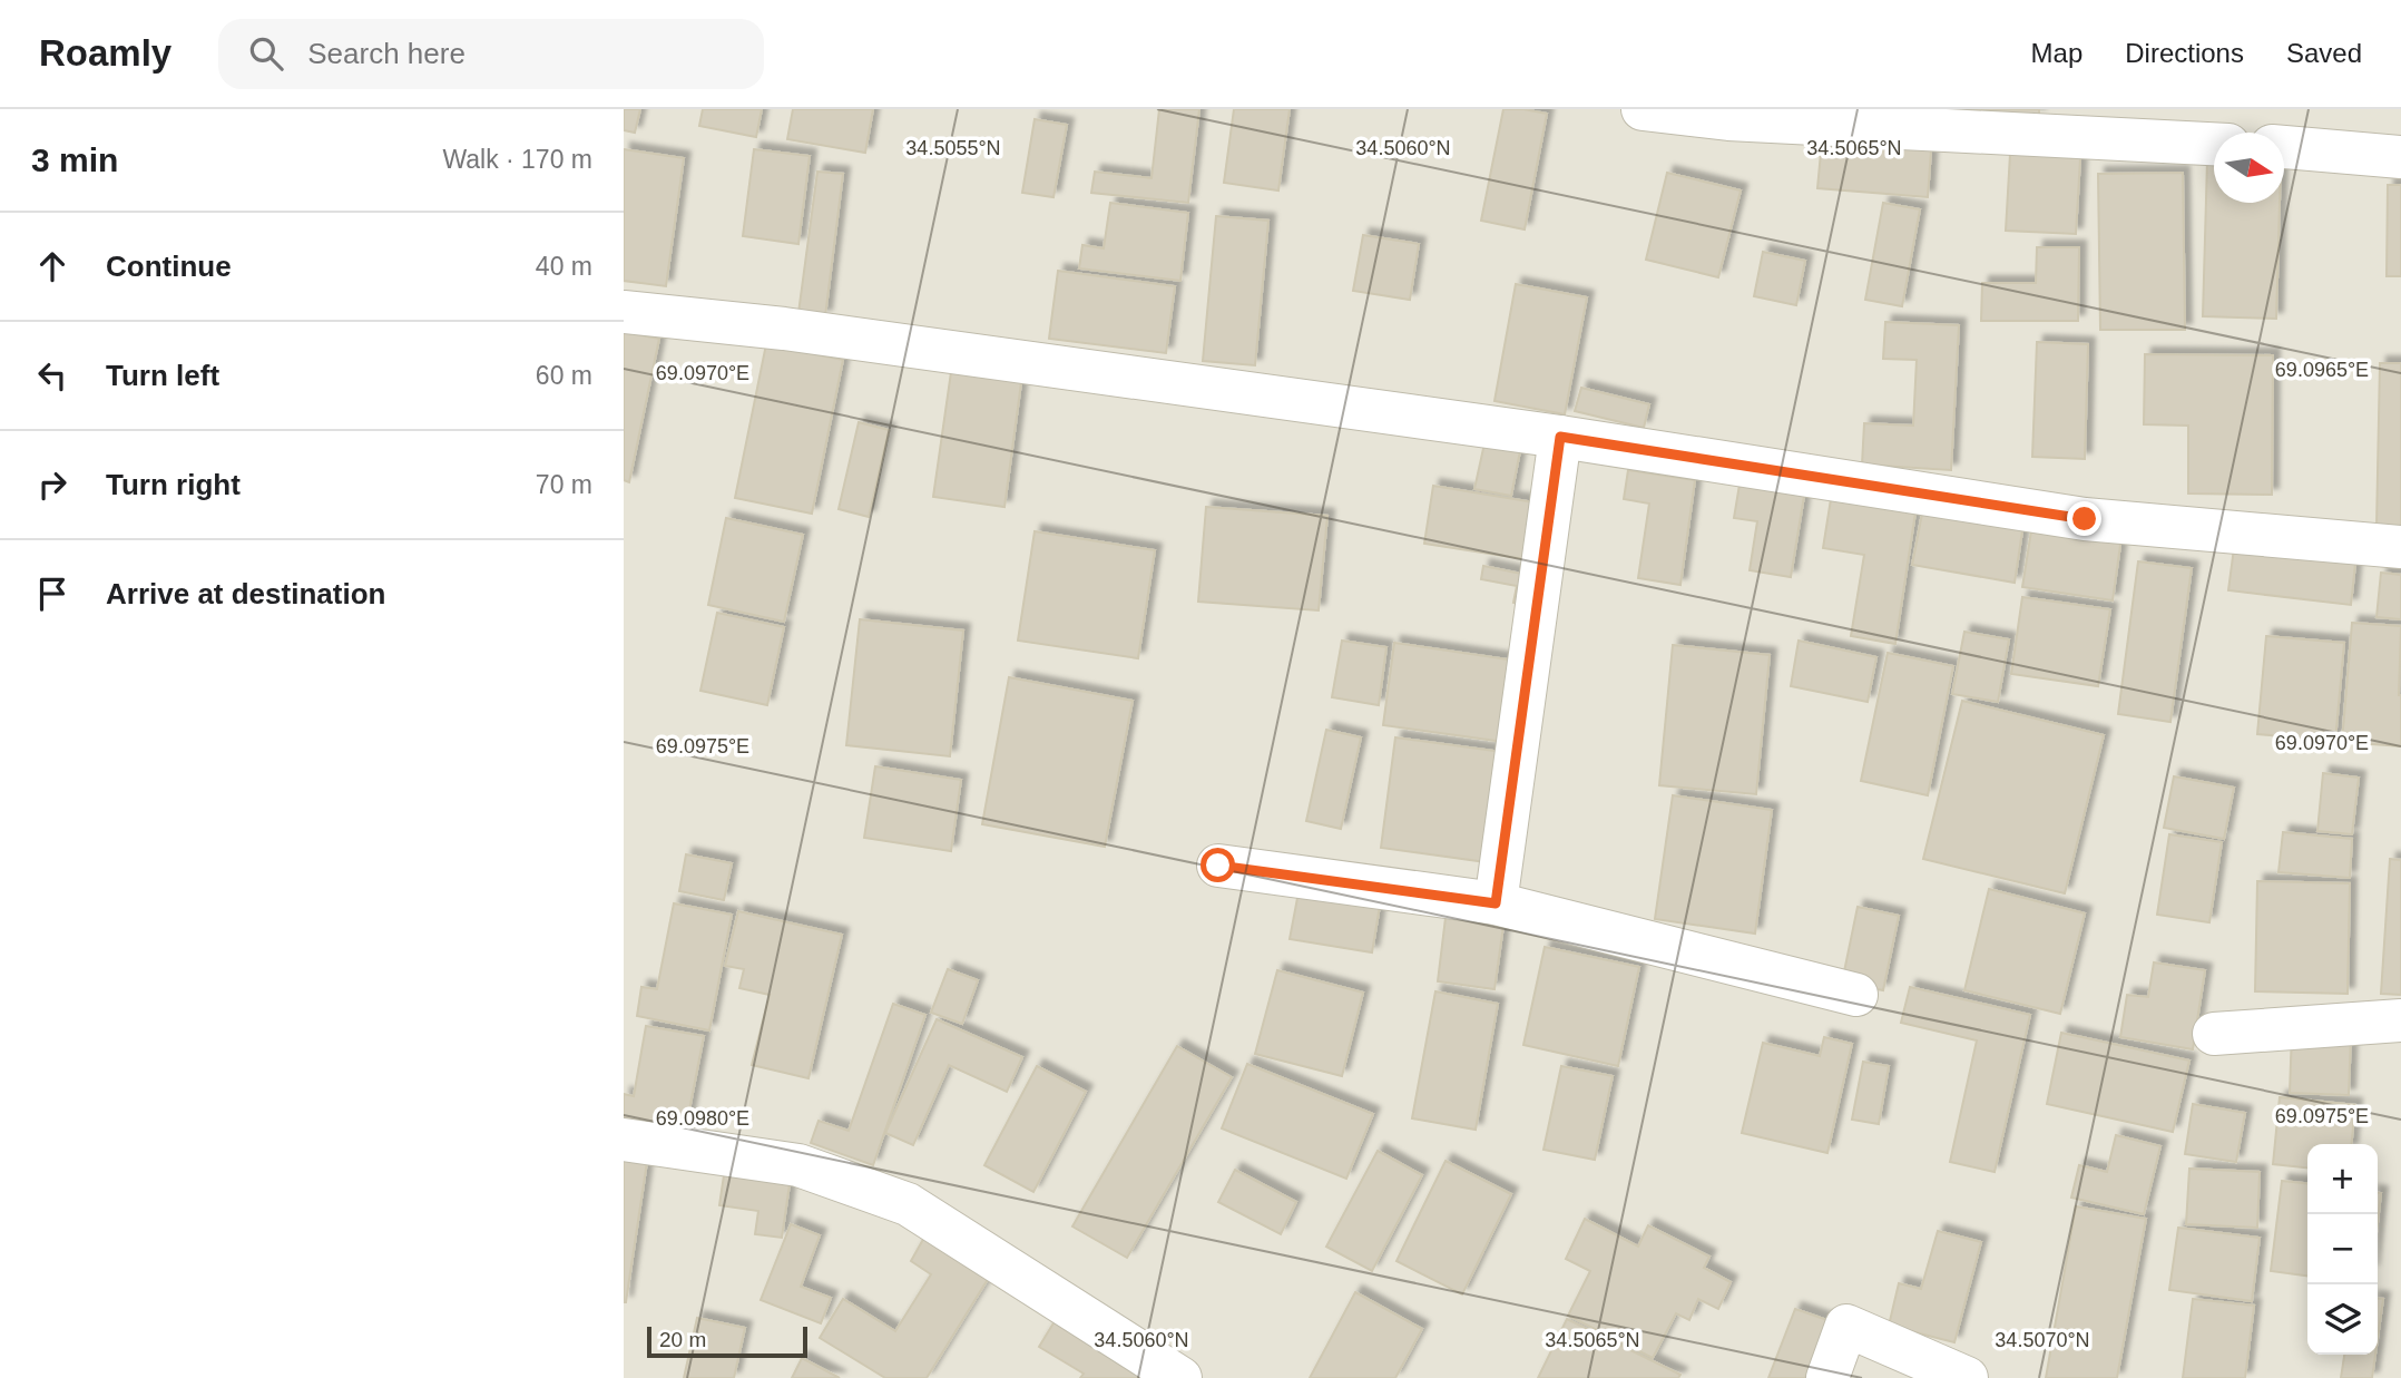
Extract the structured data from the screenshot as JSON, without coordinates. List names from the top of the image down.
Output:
{
  "scale_bar": "20 m",
  "north": "right",
  "page": {
    "header": "Roamly",
    "search": "Search here",
    "nav": ["Map", "Directions", "Saved"],
    "heading": ["3 min", "Walk · 170 m"],
    "list": [
      ["Continue", "40 m"],
      ["Turn left", "60 m"],
      ["Turn right", "70 m"],
      "Arrive at destination"
    ],
    "map_buttons": ["+", "−"],
    "scale": "20 m"
  },
  "coordinates": [
    "34.5055°N",
    "34.5060°N",
    "34.5065°N",
    "69.0965°E",
    "69.0970°E",
    "69.0975°E",
    "69.0980°E",
    "34.5070°N"
  ]
}
